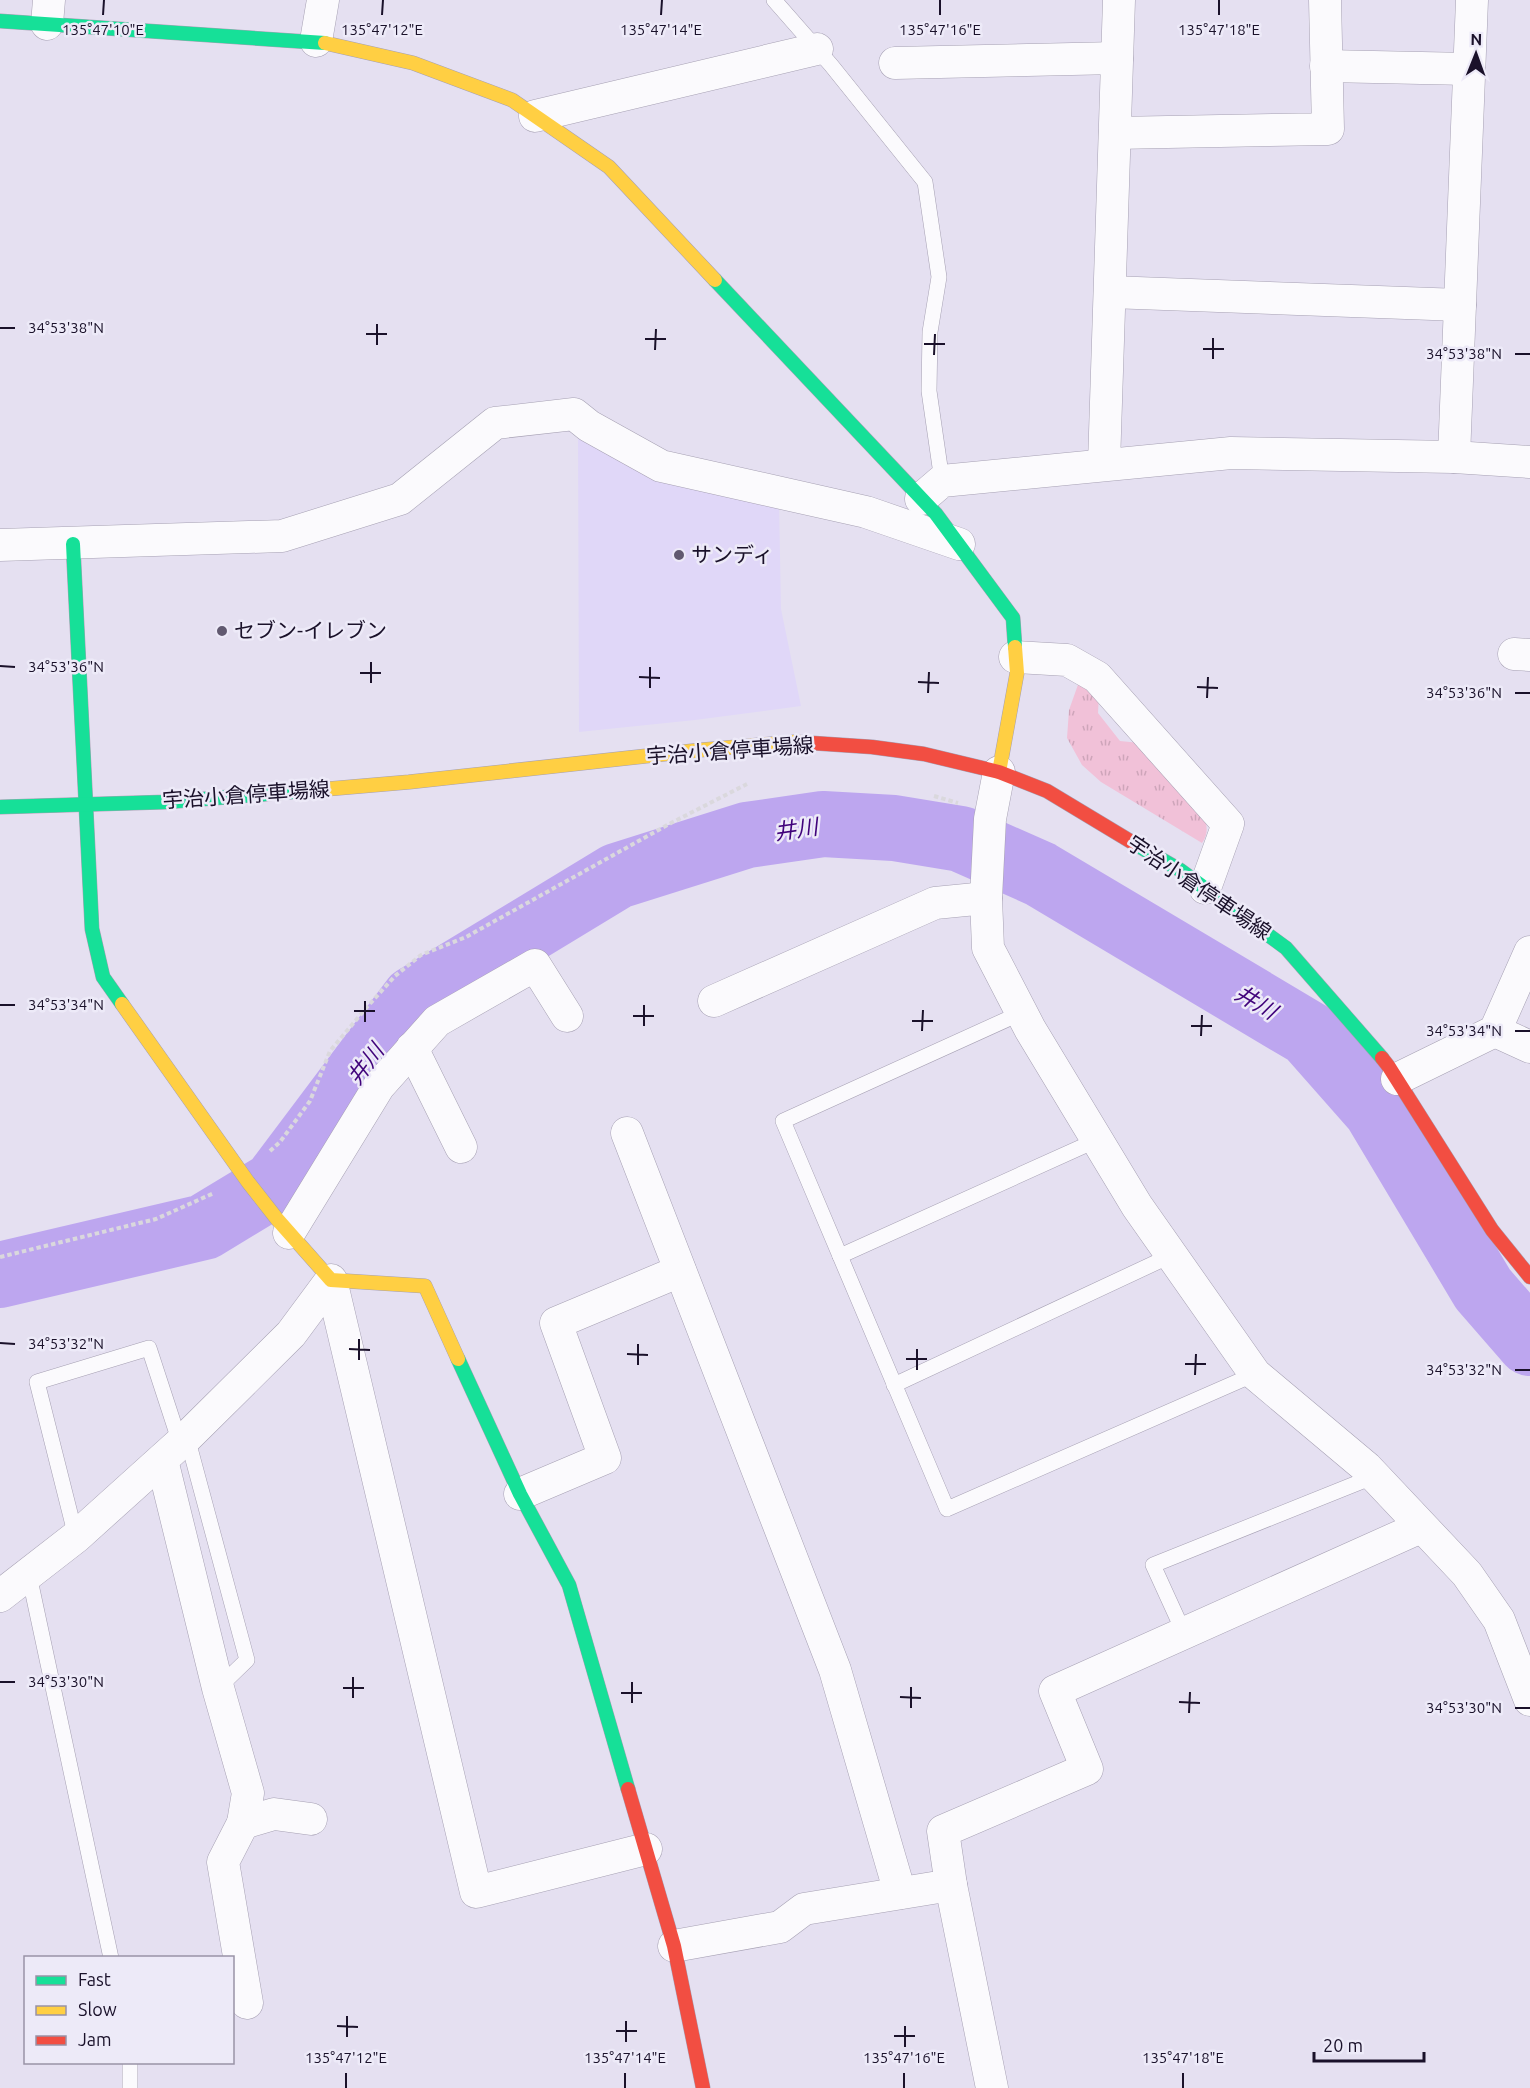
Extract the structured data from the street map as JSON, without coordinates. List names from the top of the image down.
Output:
{
  "streets": {
    "street": ["宇治小倉停車場線"]
  },
  "water": ["井川"],
  "places": ["サンディ", "セブン-イレブン"],
  "legend": ["Fast", "Slow", "Jam"],
  "scale_bar": "20 m",
  "north": "top",
  "coordinates": [
    "135°47'10\"E",
    "135°47'12\"E",
    "135°47'14\"E",
    "135°47'16\"E",
    "135°47'18\"E",
    "34°53'38\"N",
    "34°53'36\"N",
    "34°53'34\"N",
    "34°53'32\"N",
    "34°53'30\"N"
  ]
}
